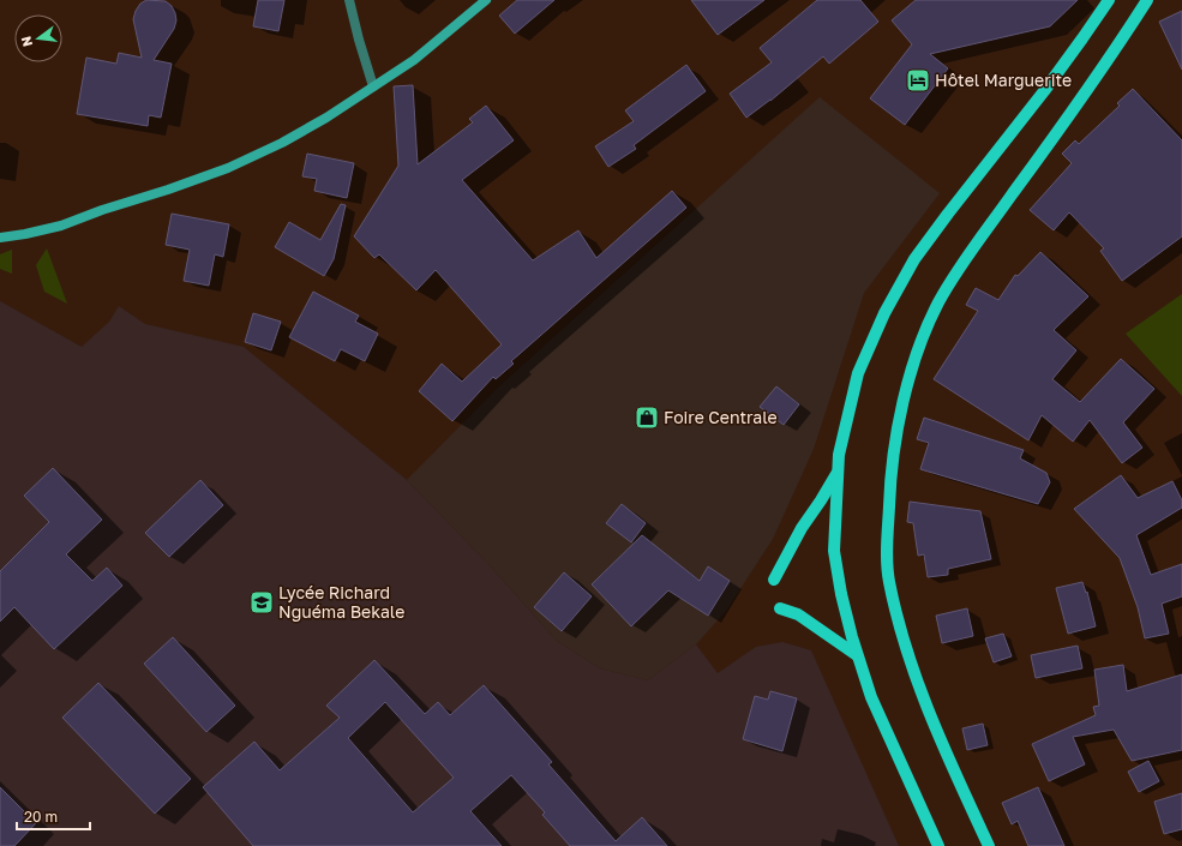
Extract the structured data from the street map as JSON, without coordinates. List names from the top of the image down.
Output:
{
  "places": {
    "hotel": ["Hôtel Marguerite"],
    "shop": ["Foire Centrale"],
    "school or university": ["Lycée Richard Nguéma Bekale"]
  },
  "scale_bar": "20 m",
  "north": "left"
}
